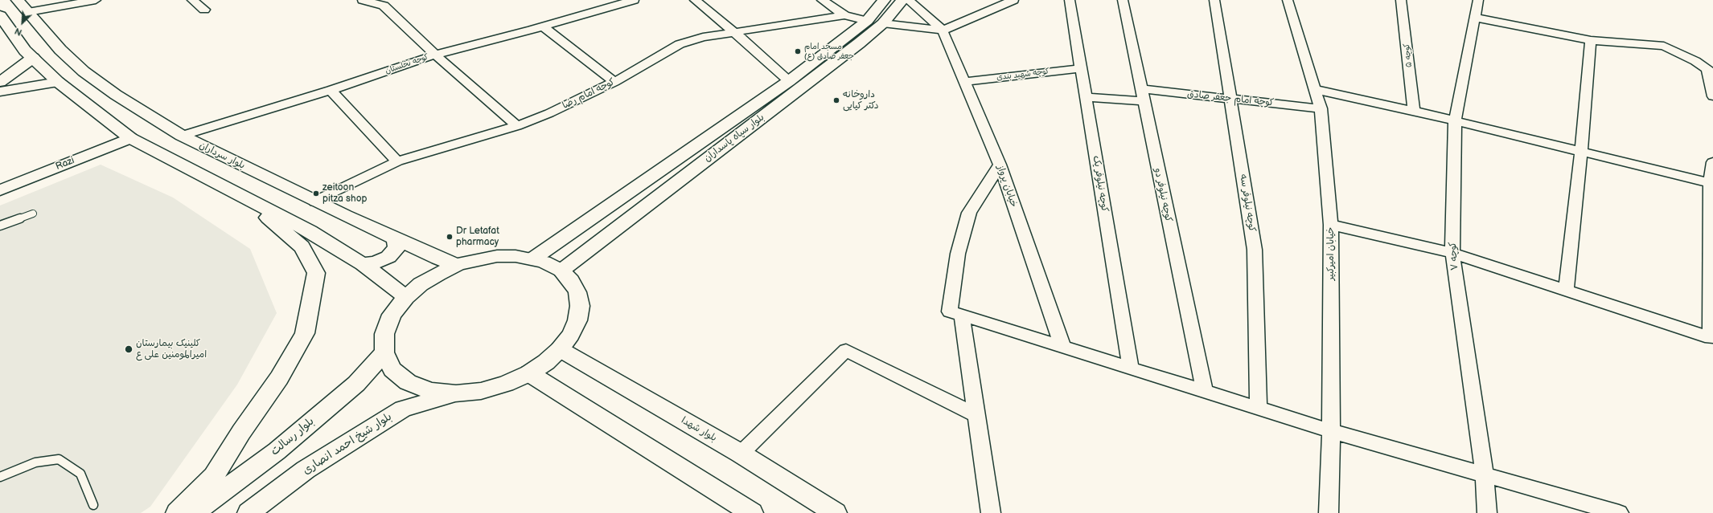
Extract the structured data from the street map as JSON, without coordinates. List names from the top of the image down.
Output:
{
  "streets": {
    "main road": [
      "بلوار سپاه پاسداران",
      "بلوار سرداران",
      "Razi",
      "بلوار شهدا",
      "بلوار رسالت",
      "بلوار شیخ احمد انصاری"
    ],
    "street": [
      "کوچه ۵",
      "کوچه نخلستان",
      "کوچه شهید بندی",
      "کوچه امام رضا",
      "کوچه امام جعفر صادق",
      "کوچه نیلوفر یک",
      "خیابان پرواز",
      "کوچه نیلوفر دو",
      "کوچه نیلوفر سه",
      "خیابان امیرکبیر",
      "کوچه ۷"
    ]
  },
  "crossings": [
    ["کوچه نخلستان", "بلوار سرداران"],
    ["کوچه شهید بندی", "کوچه نیلوفر یک"],
    ["کوچه شهید بندی", "خیابان پرواز"],
    ["کوچه امام رضا", "بلوار سپاه پاسداران"],
    ["کوچه امام رضا", "بلوار سرداران"],
    ["کوچه امام جعفر صادق", "کوچه نیلوفر یک"],
    ["کوچه امام جعفر صادق", "کوچه نیلوفر دو"],
    ["کوچه امام جعفر صادق", "کوچه نیلوفر سه"],
    ["کوچه امام جعفر صادق", "خیابان امیرکبیر"]
  ],
  "places": [
    "مسجد امام جعفر صادق (ع)",
    "داروخانه دکتر کیایی",
    "zeitoon pitza shop",
    "Dr Letafat pharmacy",
    "کلینیک بیمارستان امیرالمومنین علی ع"
  ],
  "north": "bottom left"
}
